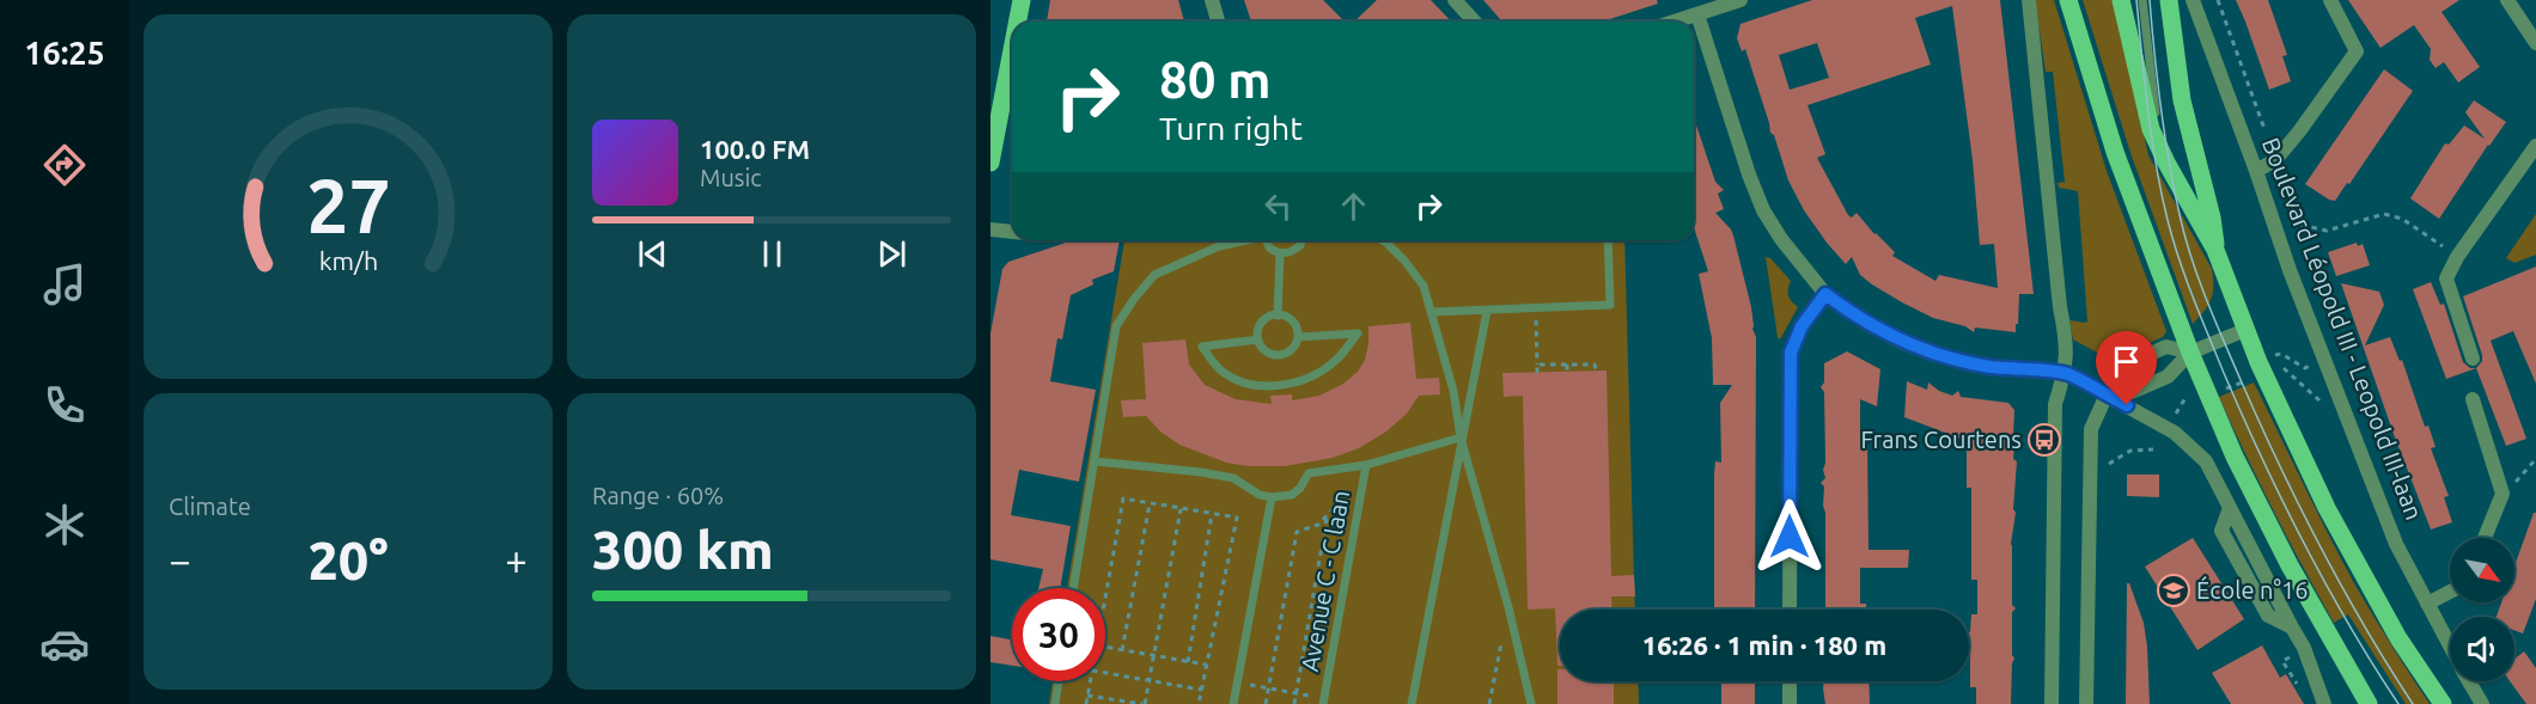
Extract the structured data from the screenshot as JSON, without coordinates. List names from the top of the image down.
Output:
{
  "streets": {
    "street": ["Boulevard Léopold III - Leopold III-laan"],
    "lane": ["Avenue C - C laan"]
  },
  "places": {
    "bus stop": ["Frans Courtens"],
    "school or university": ["École n°16"]
  },
  "north": "bottom right",
  "page": {
    "tabs": "16:25",
    "turn": ["80 m", "Turn right"],
    "song": ["100.0 FM", "Music"],
    "tile": [
      "Climate",
      ["Range · 60%", "300 km"]
    ],
    "heat": ["−", "20°", "+"],
    "limit": "30",
    "trip": "16:26 · 1 min · 180 m",
    "gauge": ["27", "km/h"]
  }
}
